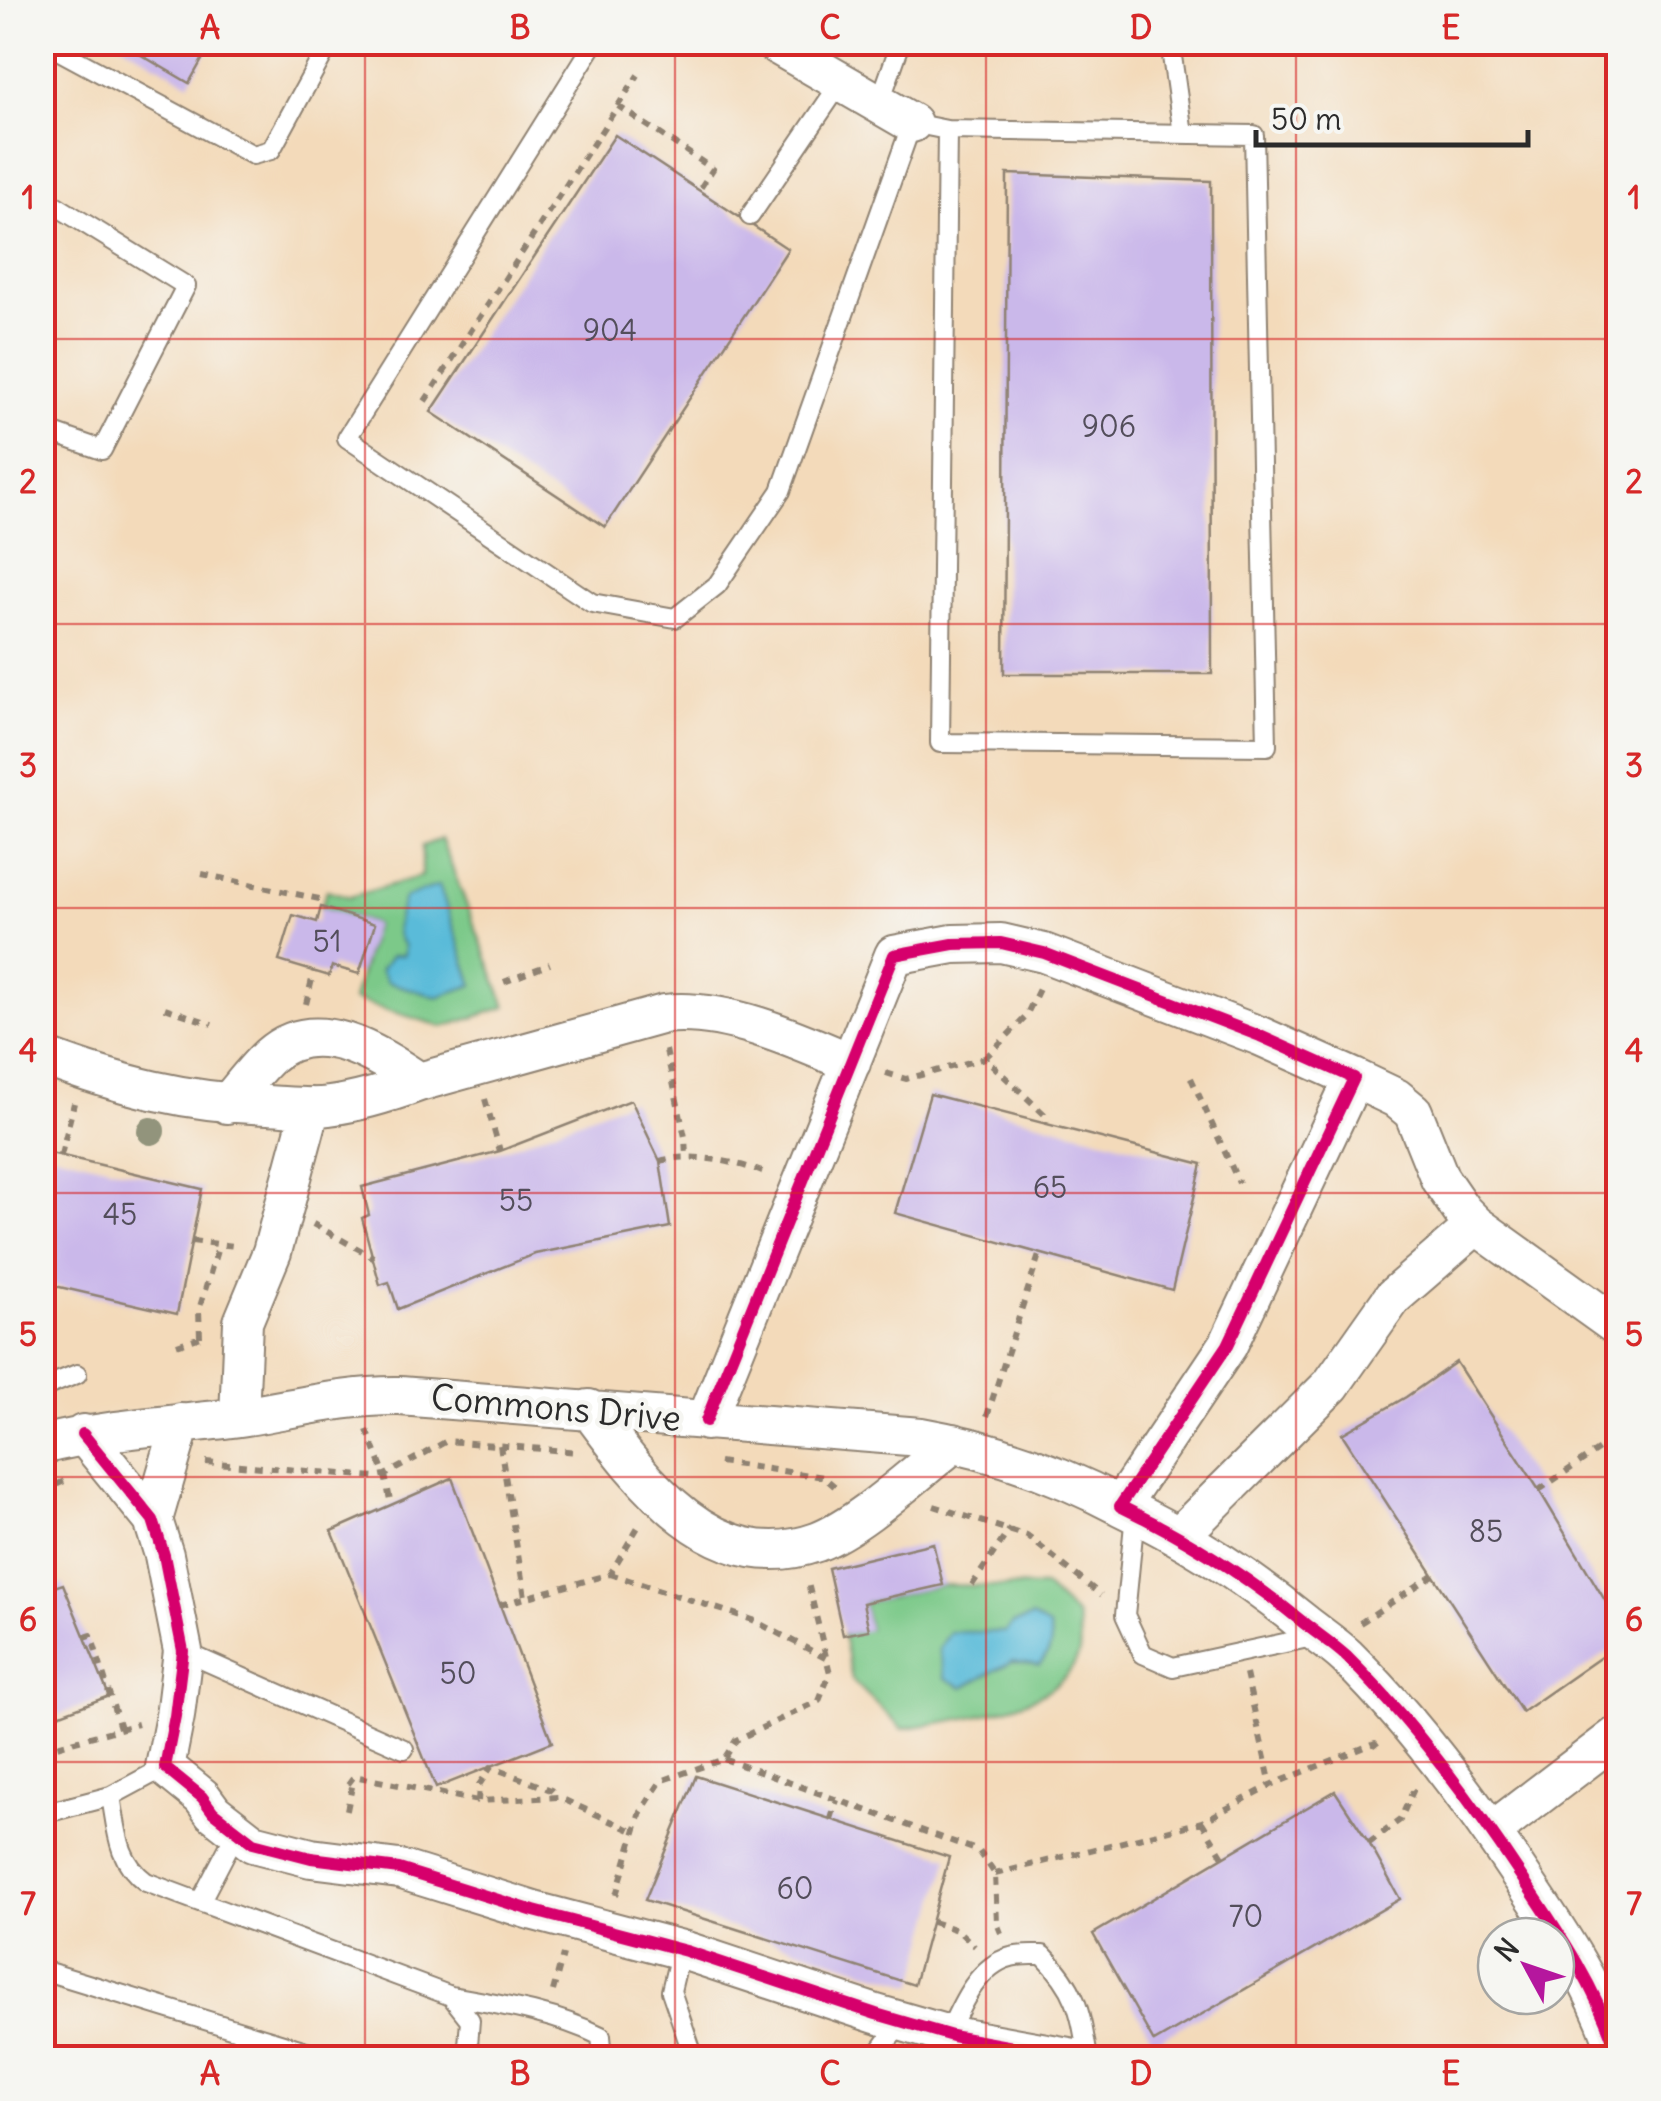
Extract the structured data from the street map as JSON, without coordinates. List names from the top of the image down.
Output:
{
  "streets": {
    "street": ["Commons Drive"]
  },
  "house_numbers": [
    "904",
    "906",
    "51",
    "65",
    "55",
    "45",
    "85",
    "50",
    "60",
    "70"
  ],
  "scale_bar": "50 m",
  "north": "top left",
  "grid": {
    "columns": [
      "A",
      "B",
      "C",
      "D",
      "E"
    ],
    "rows": [
      "1",
      "2",
      "3",
      "4",
      "5",
      "6",
      "7"
    ]
  }
}
